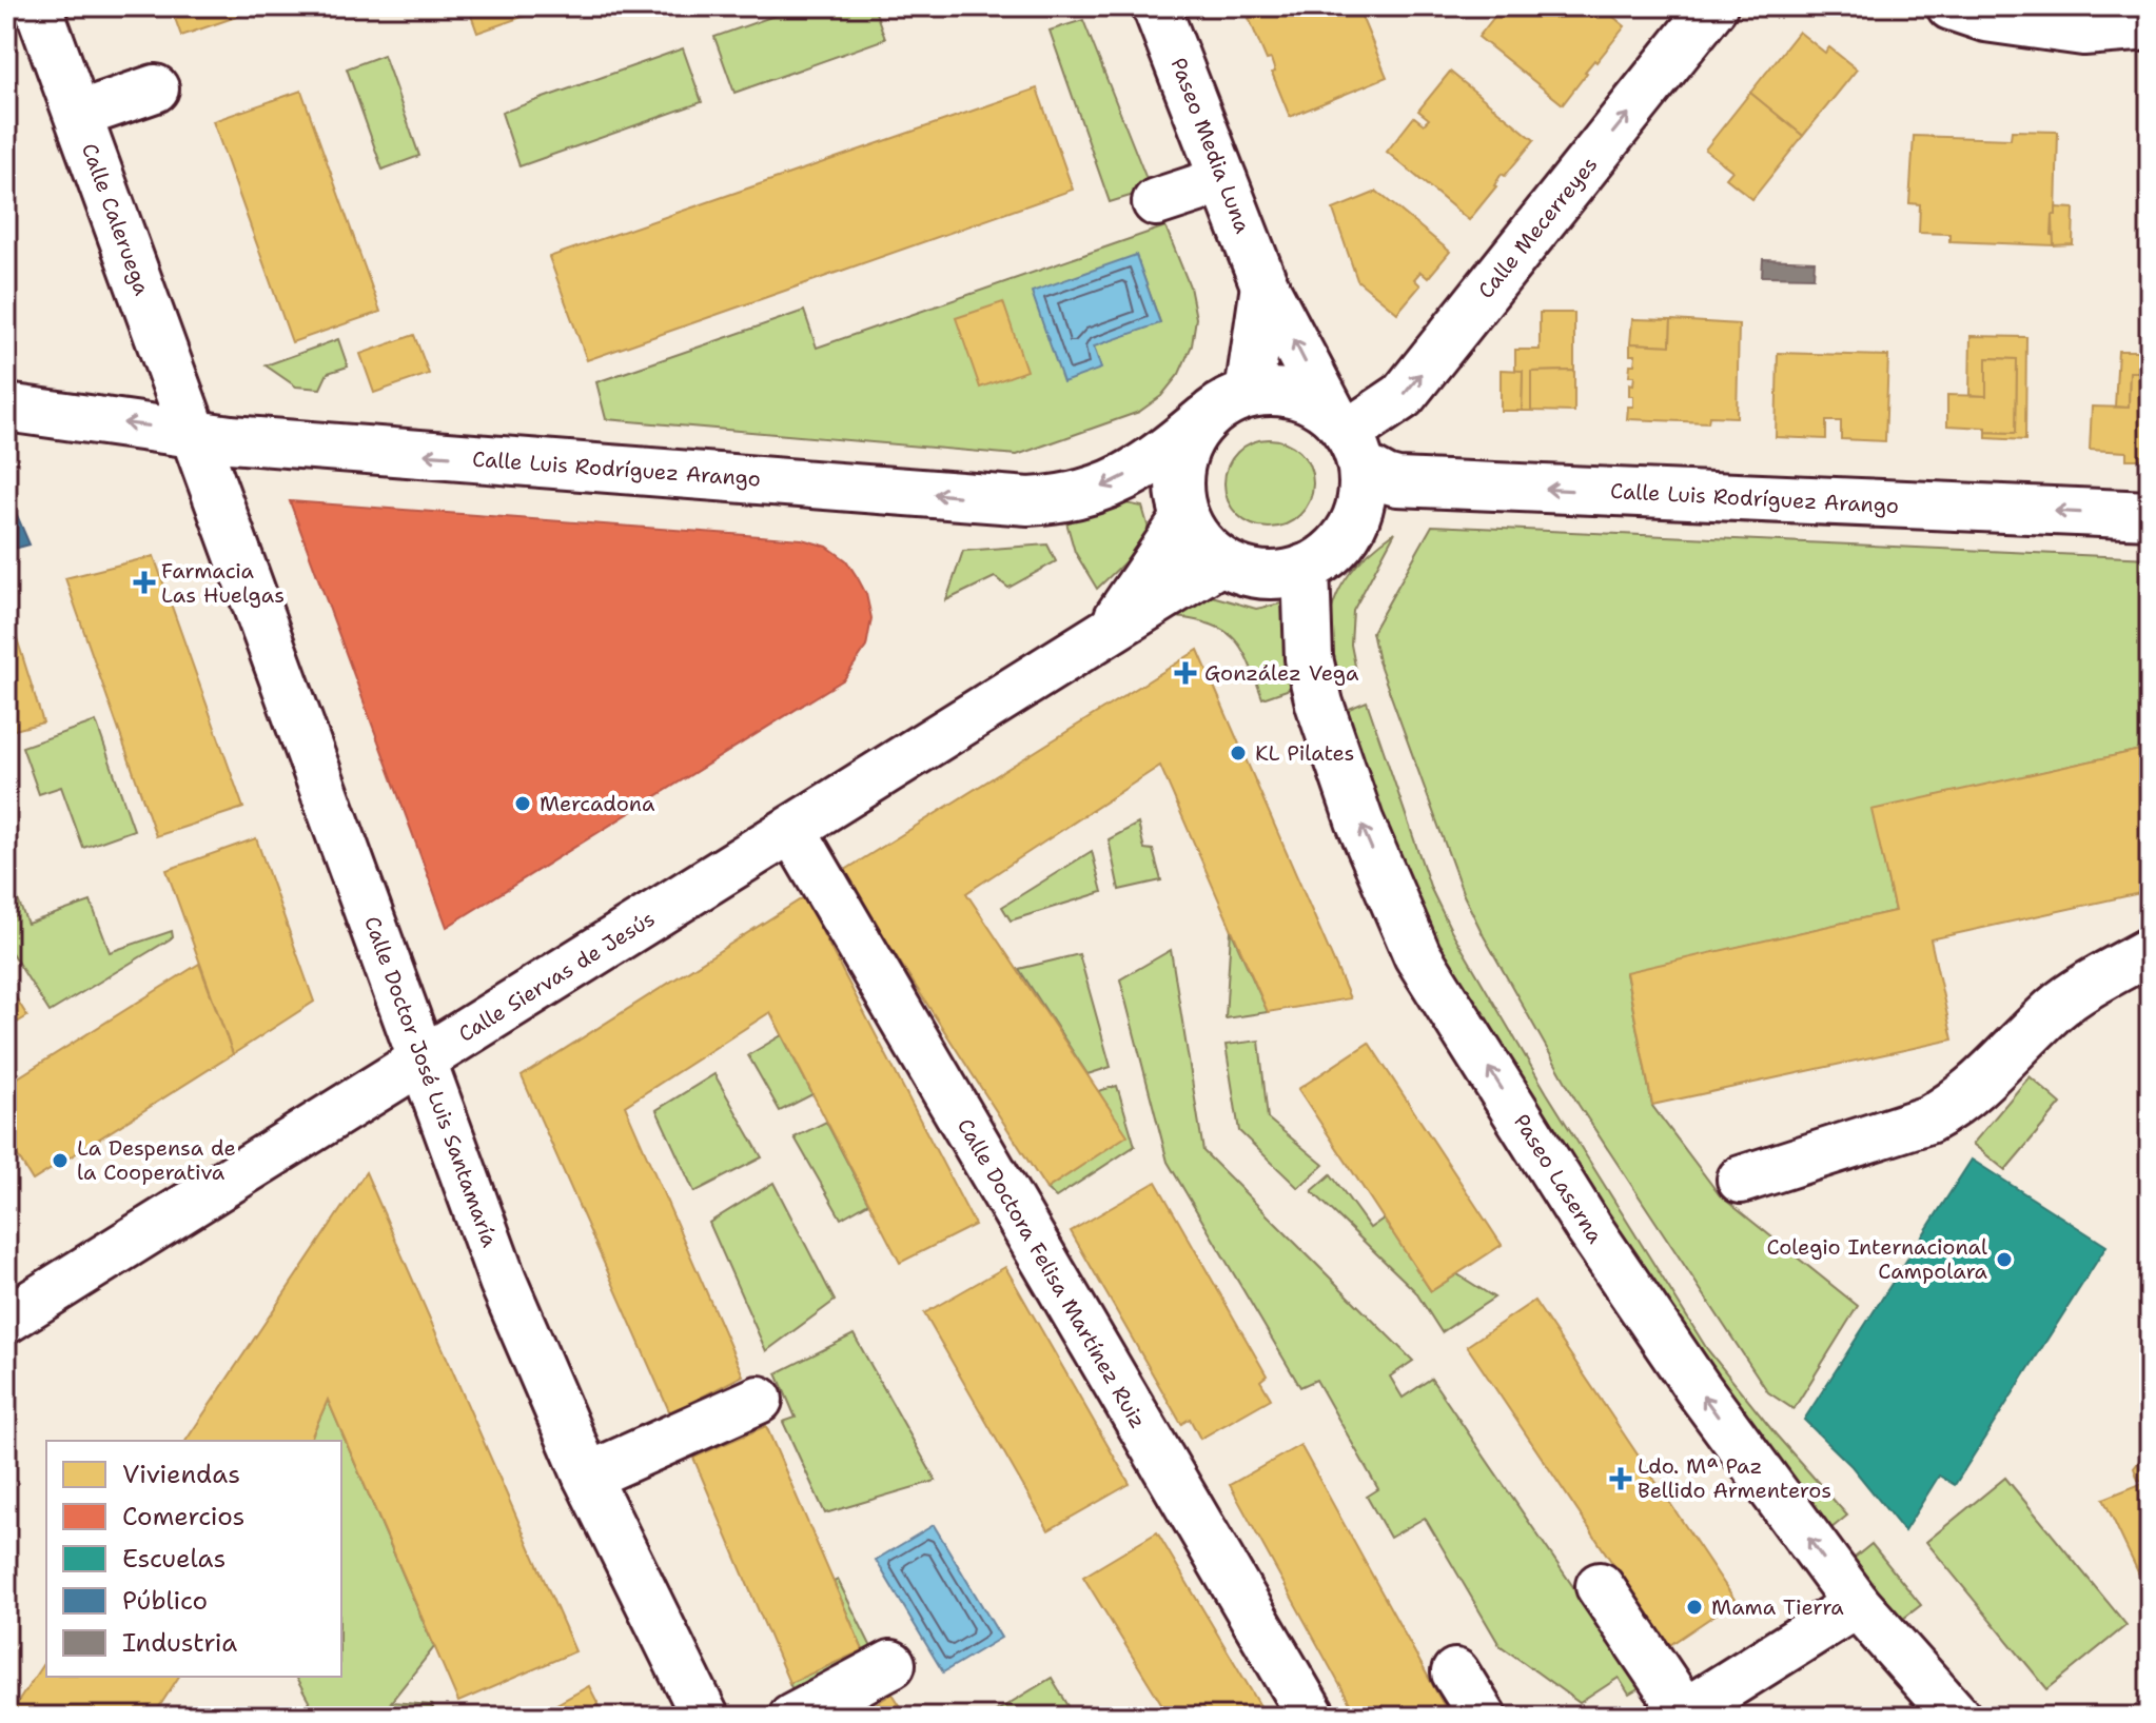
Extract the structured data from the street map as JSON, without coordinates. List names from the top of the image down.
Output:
{
  "streets": {
    "street": [
      "Paseo Media Luna",
      "Calle Caleruega",
      "Calle Mecerreyes",
      "Calle Luis Rodríguez Arango",
      "Calle Siervas de Jesús",
      "Calle Doctor José Luis Santamaría",
      "Paseo Laserna",
      "Calle Doctora Felisa Martínez Ruiz"
    ]
  },
  "crossings": [
    ["Paseo Media Luna", "Calle Mecerreyes"],
    ["Paseo Media Luna", "Calle Luis Rodríguez Arango"],
    ["Paseo Media Luna", "Calle Siervas de Jesús"],
    ["Paseo Media Luna", "Paseo Laserna"],
    ["Calle Caleruega", "Calle Luis Rodríguez Arango"],
    ["Calle Caleruega", "Calle Doctor José Luis Santamaría"],
    ["Calle Mecerreyes", "Calle Luis Rodríguez Arango"],
    ["Calle Mecerreyes", "Calle Siervas de Jesús"],
    ["Calle Mecerreyes", "Paseo Laserna"],
    ["Calle Luis Rodríguez Arango", "Calle Siervas de Jesús"],
    ["Calle Luis Rodríguez Arango", "Calle Doctor José Luis Santamaría"],
    ["Calle Luis Rodríguez Arango", "Paseo Laserna"],
    ["Calle Siervas de Jesús", "Calle Doctor José Luis Santamaría"],
    ["Calle Siervas de Jesús", "Paseo Laserna"],
    ["Calle Siervas de Jesús", "Calle Doctora Felisa Martínez Ruiz"]
  ],
  "one_way": ["Calle Mecerreyes", "Calle Luis Rodríguez Arango", "Paseo Laserna"],
  "places": {
    "health": ["Farmacia Las Huelgas", "González Vega", "Ldo. Mª Paz Bellido Armenteros"],
    "other": [
      "KL Pilates",
      "Mercadona",
      "La Despensa de la Cooperativa",
      "Colegio Internacional Campolara",
      "Mama Tierra"
    ]
  },
  "legend": [
    "Viviendas",
    "Comercios",
    "Escuelas",
    "Público",
    "Industria"
  ]
}
